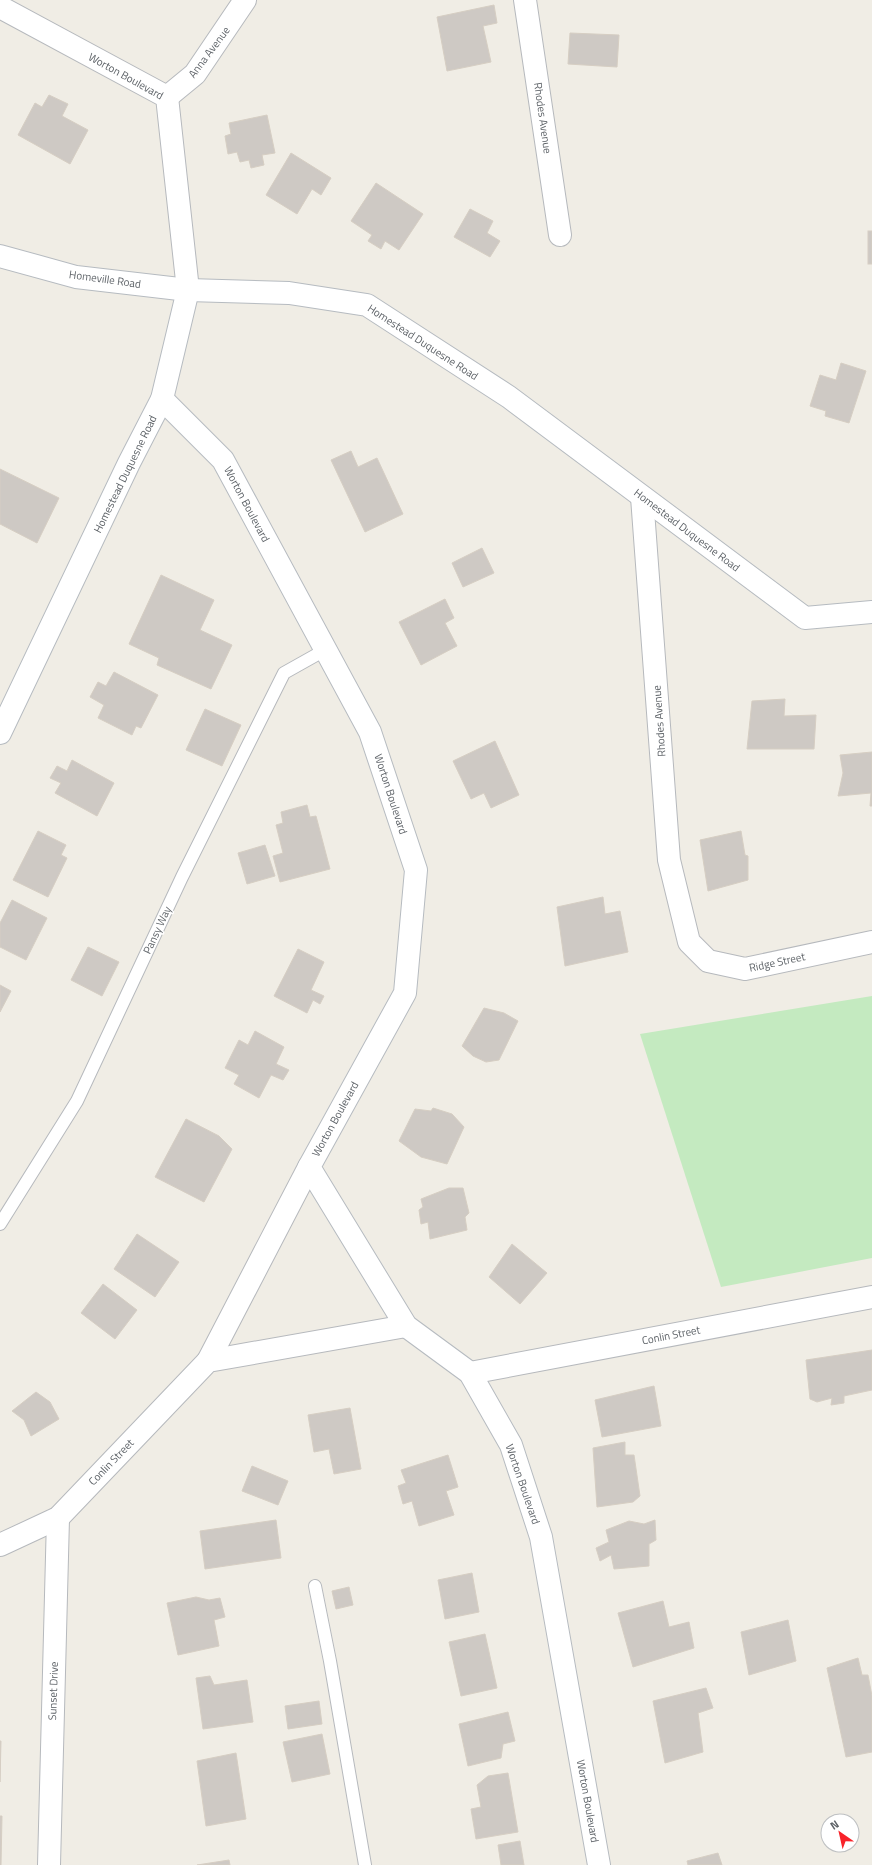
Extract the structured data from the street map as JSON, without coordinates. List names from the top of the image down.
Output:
{
  "streets": {
    "street": [
      "Anna Avenue",
      "Worton Boulevard",
      "Rhodes Avenue",
      "Homeville Road",
      "Homestead Duquesne Road",
      "Ridge Street",
      "Conlin Street",
      "Sunset Drive"
    ],
    "lane": ["Pansy Way"]
  },
  "crossings": [
    ["Anna Avenue", "Worton Boulevard"],
    ["Worton Boulevard", "Homeville Road"],
    ["Worton Boulevard", "Homestead Duquesne Road"],
    ["Worton Boulevard", "Pansy Way"],
    ["Worton Boulevard", "Conlin Street"],
    ["Rhodes Avenue", "Homestead Duquesne Road"],
    ["Rhodes Avenue", "Ridge Street"],
    ["Homeville Road", "Homestead Duquesne Road"],
    ["Conlin Street", "Sunset Drive"]
  ],
  "north": "top left"
}
